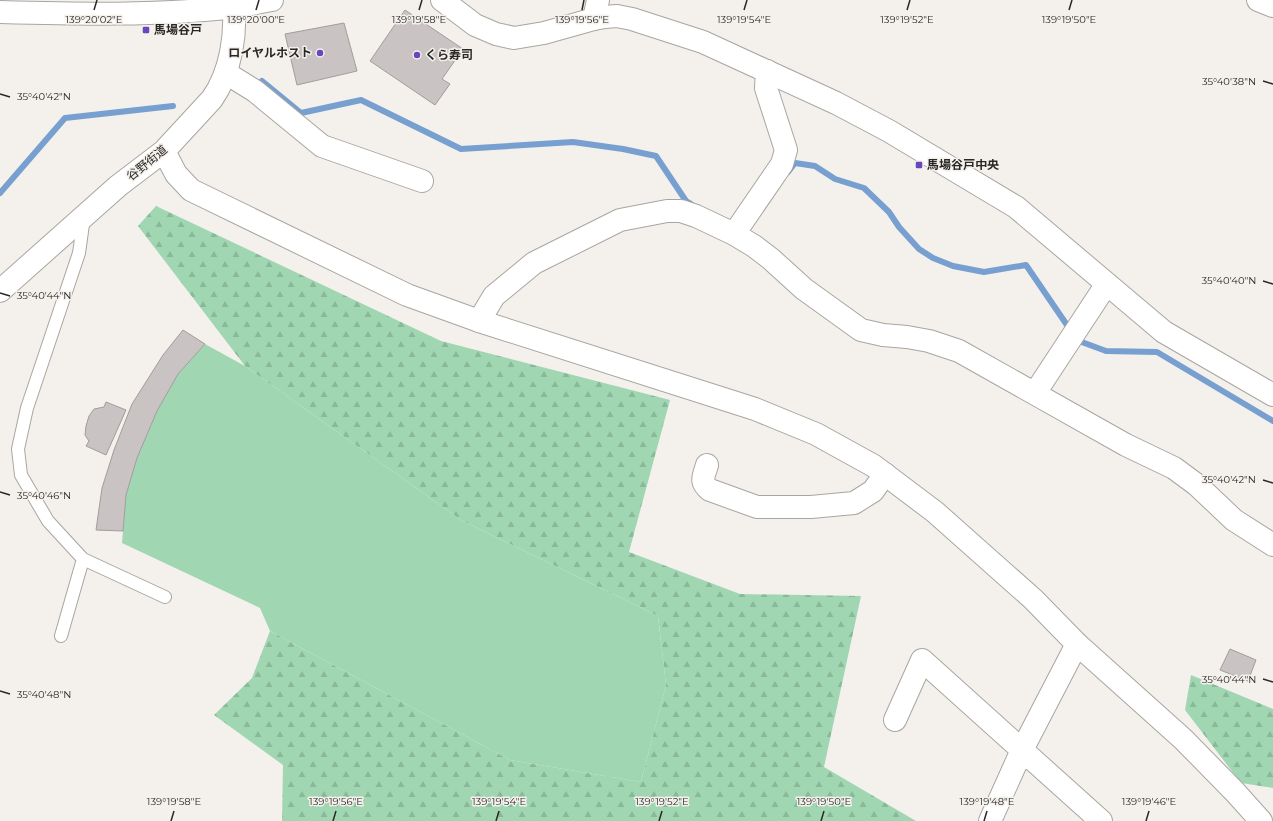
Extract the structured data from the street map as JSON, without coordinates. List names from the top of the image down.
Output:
{
  "streets": {
    "main road": ["谷野街道"]
  },
  "places": {
    "transit": ["馬場谷戸", "馬場谷戸中央"],
    "other": ["ロイヤルホスト", "くら寿司"]
  },
  "coordinates": [
    "139°20'02\"E",
    "139°20'00\"E",
    "139°19'58\"E",
    "139°19'56\"E",
    "139°19'54\"E",
    "139°19'52\"E",
    "139°19'50\"E",
    "35°40'38\"N",
    "35°40'42\"N",
    "35°40'40\"N",
    "35°40'44\"N",
    "35°40'46\"N",
    "35°40'48\"N",
    "139°19'48\"E",
    "139°19'46\"E"
  ]
}
